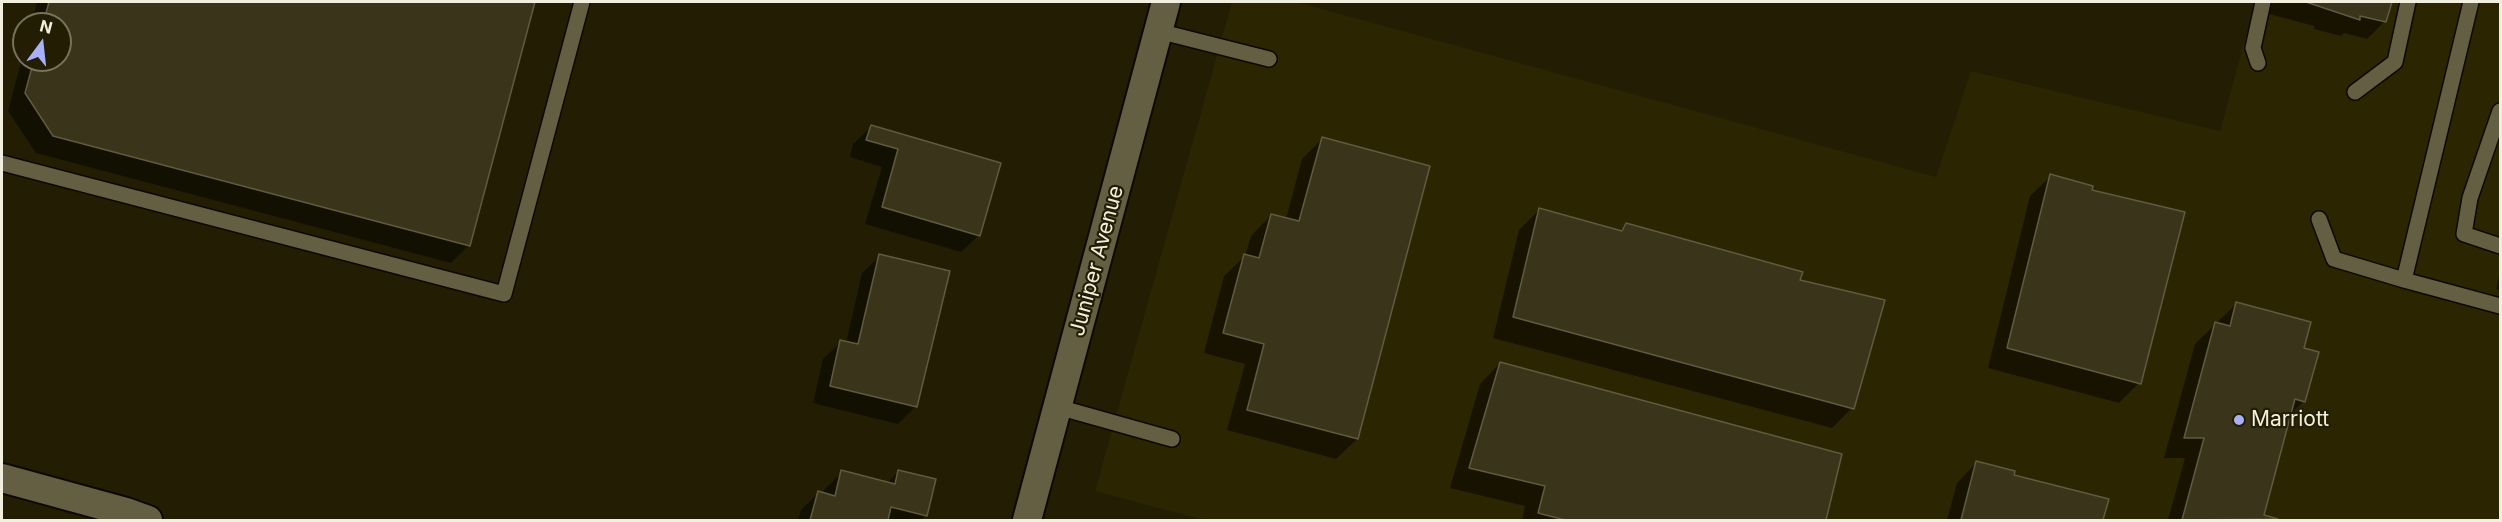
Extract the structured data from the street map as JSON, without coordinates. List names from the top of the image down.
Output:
{
  "streets": {
    "street": ["Juniper Avenue"]
  },
  "places": ["Marriott"],
  "north": "top"
}
